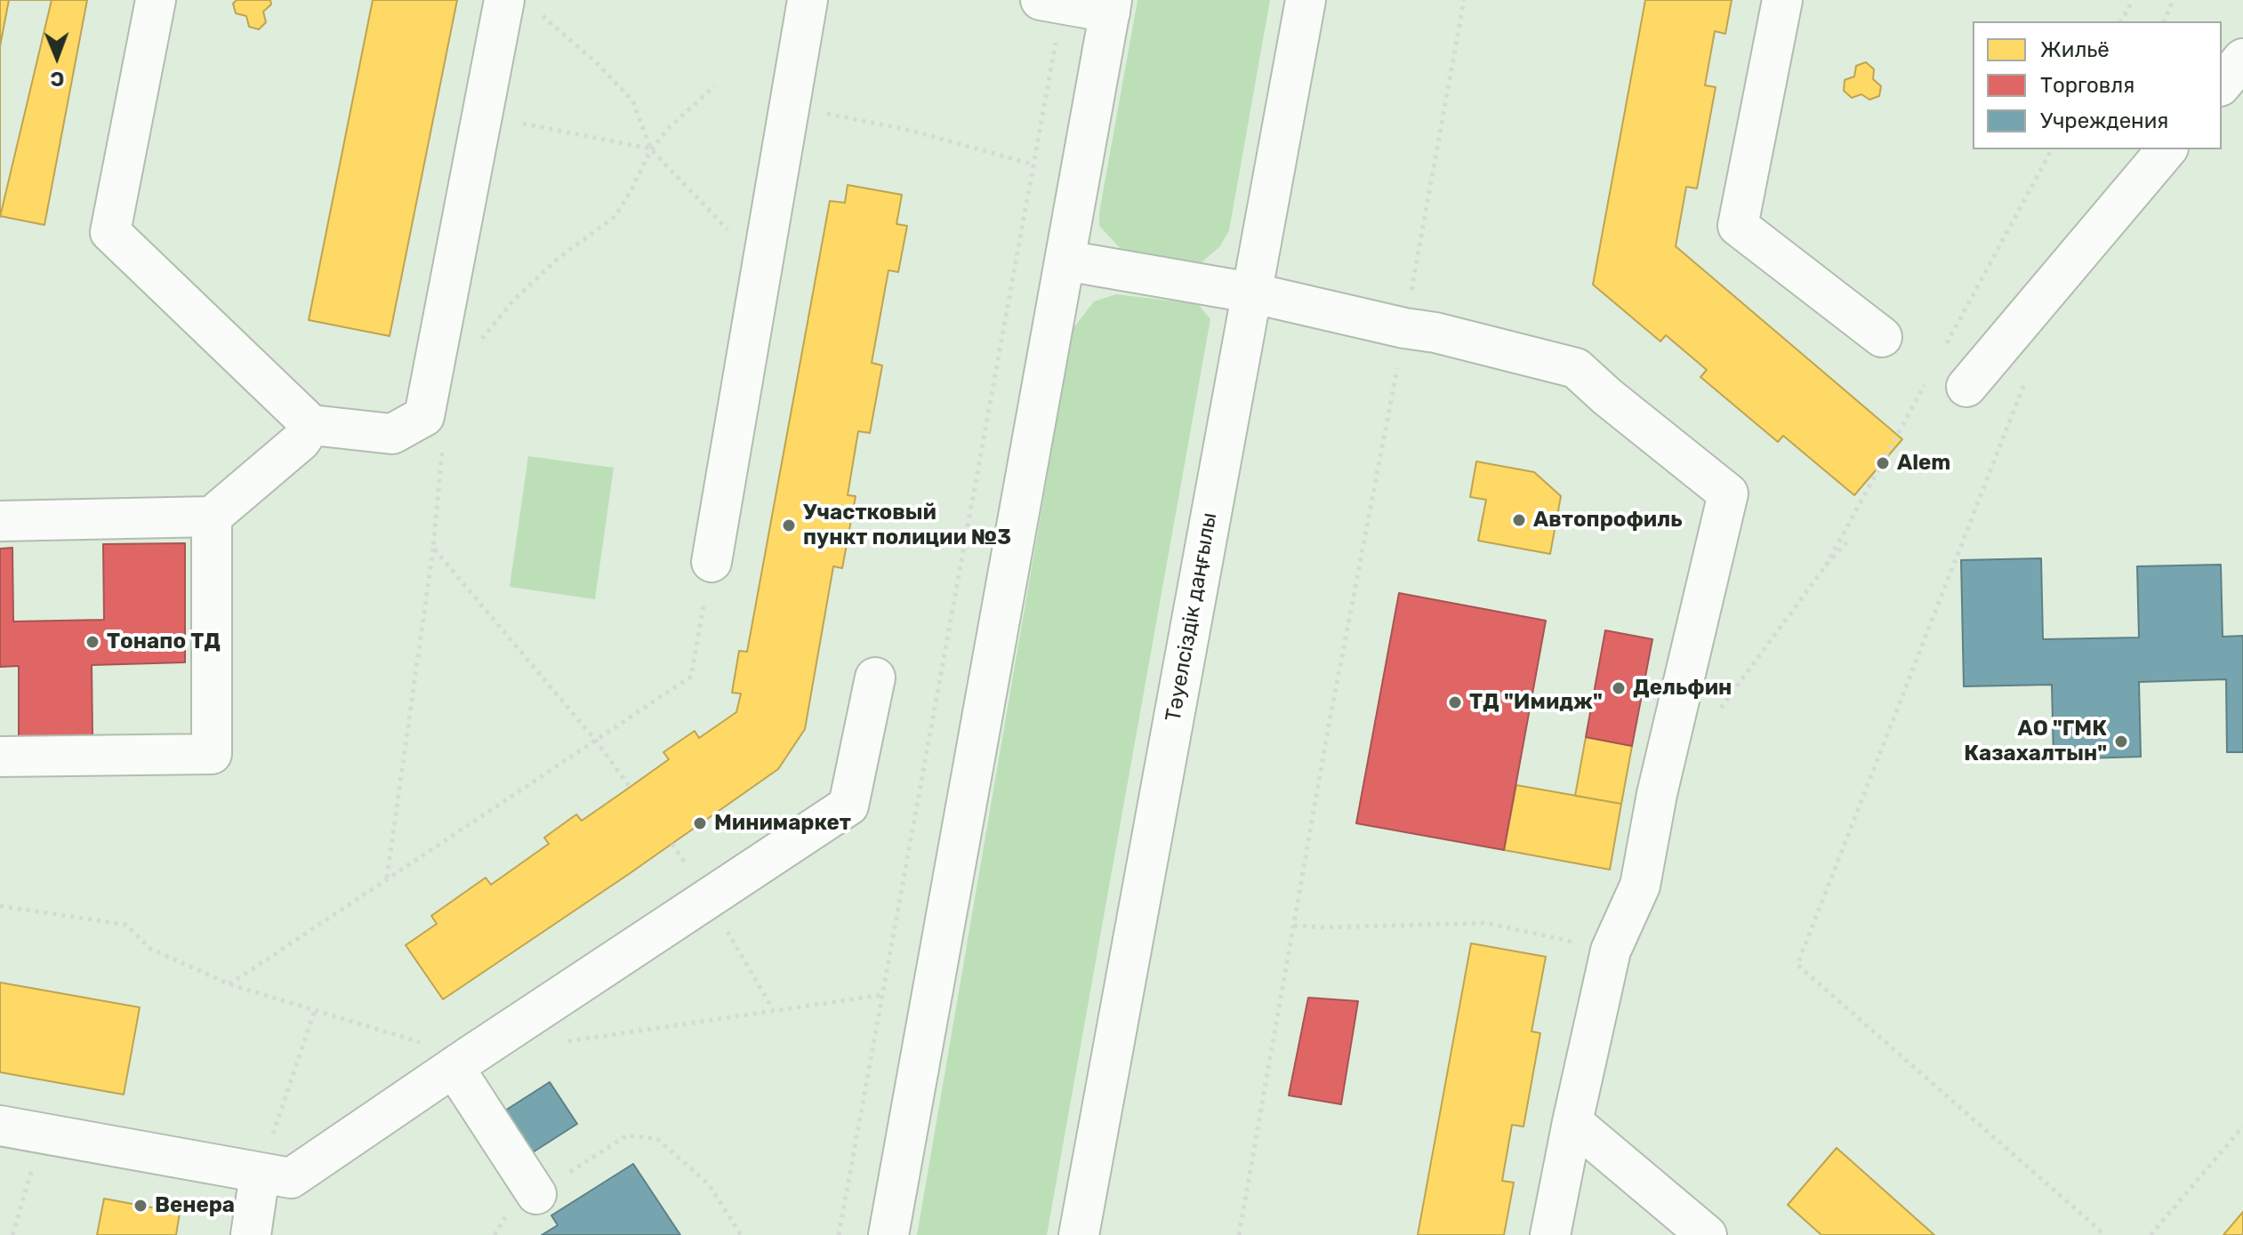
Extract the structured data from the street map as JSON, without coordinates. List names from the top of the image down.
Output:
{
  "streets": {
    "street": ["Тәуелсіздік даңғылы"]
  },
  "places": [
    "Alem",
    "Автопрофиль",
    "Участковый пункт полиции №3",
    "Тонапо ТД",
    "Дельфин",
    "ТД \"Имидж\"",
    "АО \"ГМК Казахалтын\"",
    "Минимаркет",
    "Венера"
  ],
  "legend": ["Жильё", "Торговля", "Учреждения"],
  "north": "bottom"
}
